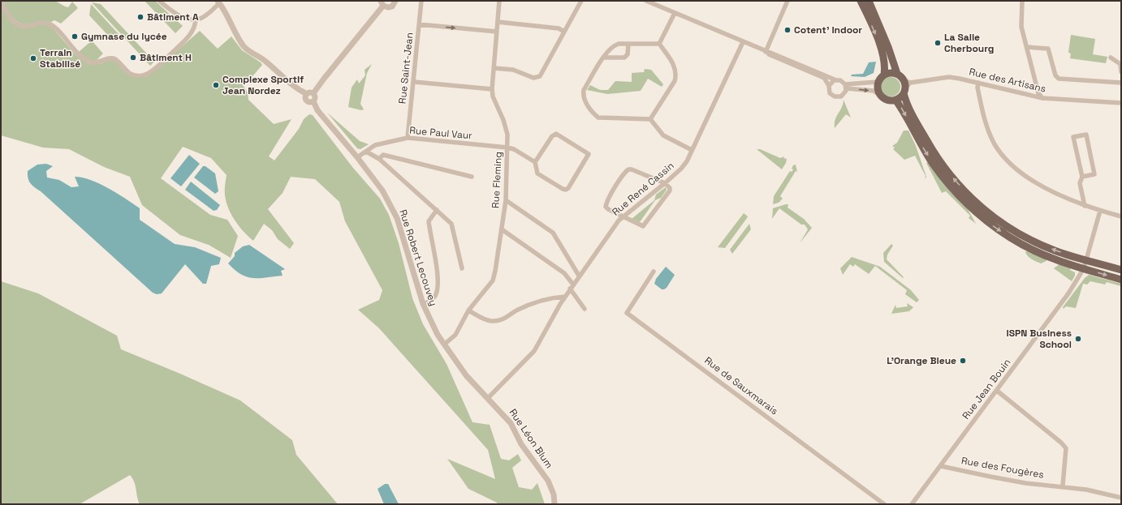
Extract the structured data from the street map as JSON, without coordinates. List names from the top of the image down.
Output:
{
  "streets": {
    "street": [
      "Rue Saint-Jean",
      "Rue des Artisans",
      "Rue Paul Vaur",
      "Rue Fleming",
      "Rue René Cassin",
      "Rue Robert Lecouvey",
      "Rue de Sauxmarais",
      "Rue Jean Bouin",
      "Rue Léon Blum",
      "Rue des Fougères"
    ]
  },
  "crossings": [
    ["Rue Saint-Jean", "Rue Paul Vaur"],
    ["Rue Paul Vaur", "Rue Fleming"],
    ["Rue Paul Vaur", "Rue Robert Lecouvey"],
    ["Rue Fleming", "Rue Robert Lecouvey"],
    ["Rue Fleming", "Rue Léon Blum"],
    ["Rue René Cassin", "Rue Léon Blum"],
    ["Rue Robert Lecouvey", "Rue Léon Blum"],
    ["Rue Jean Bouin", "Rue des Fougères"]
  ],
  "places": [
    "Bâtiment A",
    "Cotent' Indoor",
    "Gymnase du lycée",
    "La Salle Cherbourg",
    "Bâtiment H",
    "Terrain Stabilisé",
    "Complexe Sportif Jean Nordez",
    "ISPN Business School",
    "L'Orange Bleue"
  ]
}
